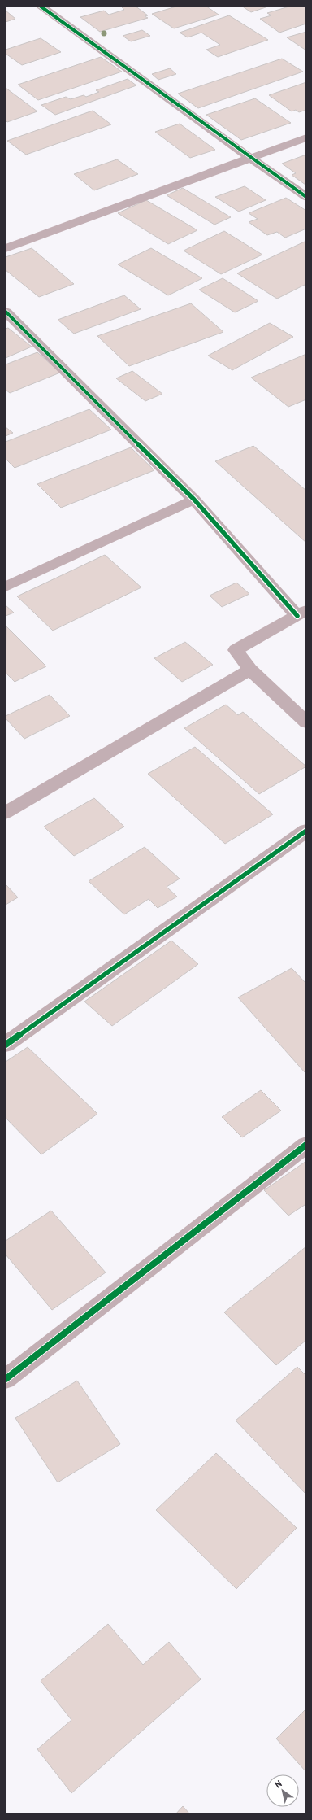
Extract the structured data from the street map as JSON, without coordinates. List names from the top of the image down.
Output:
{
  "north": "top left"
}
